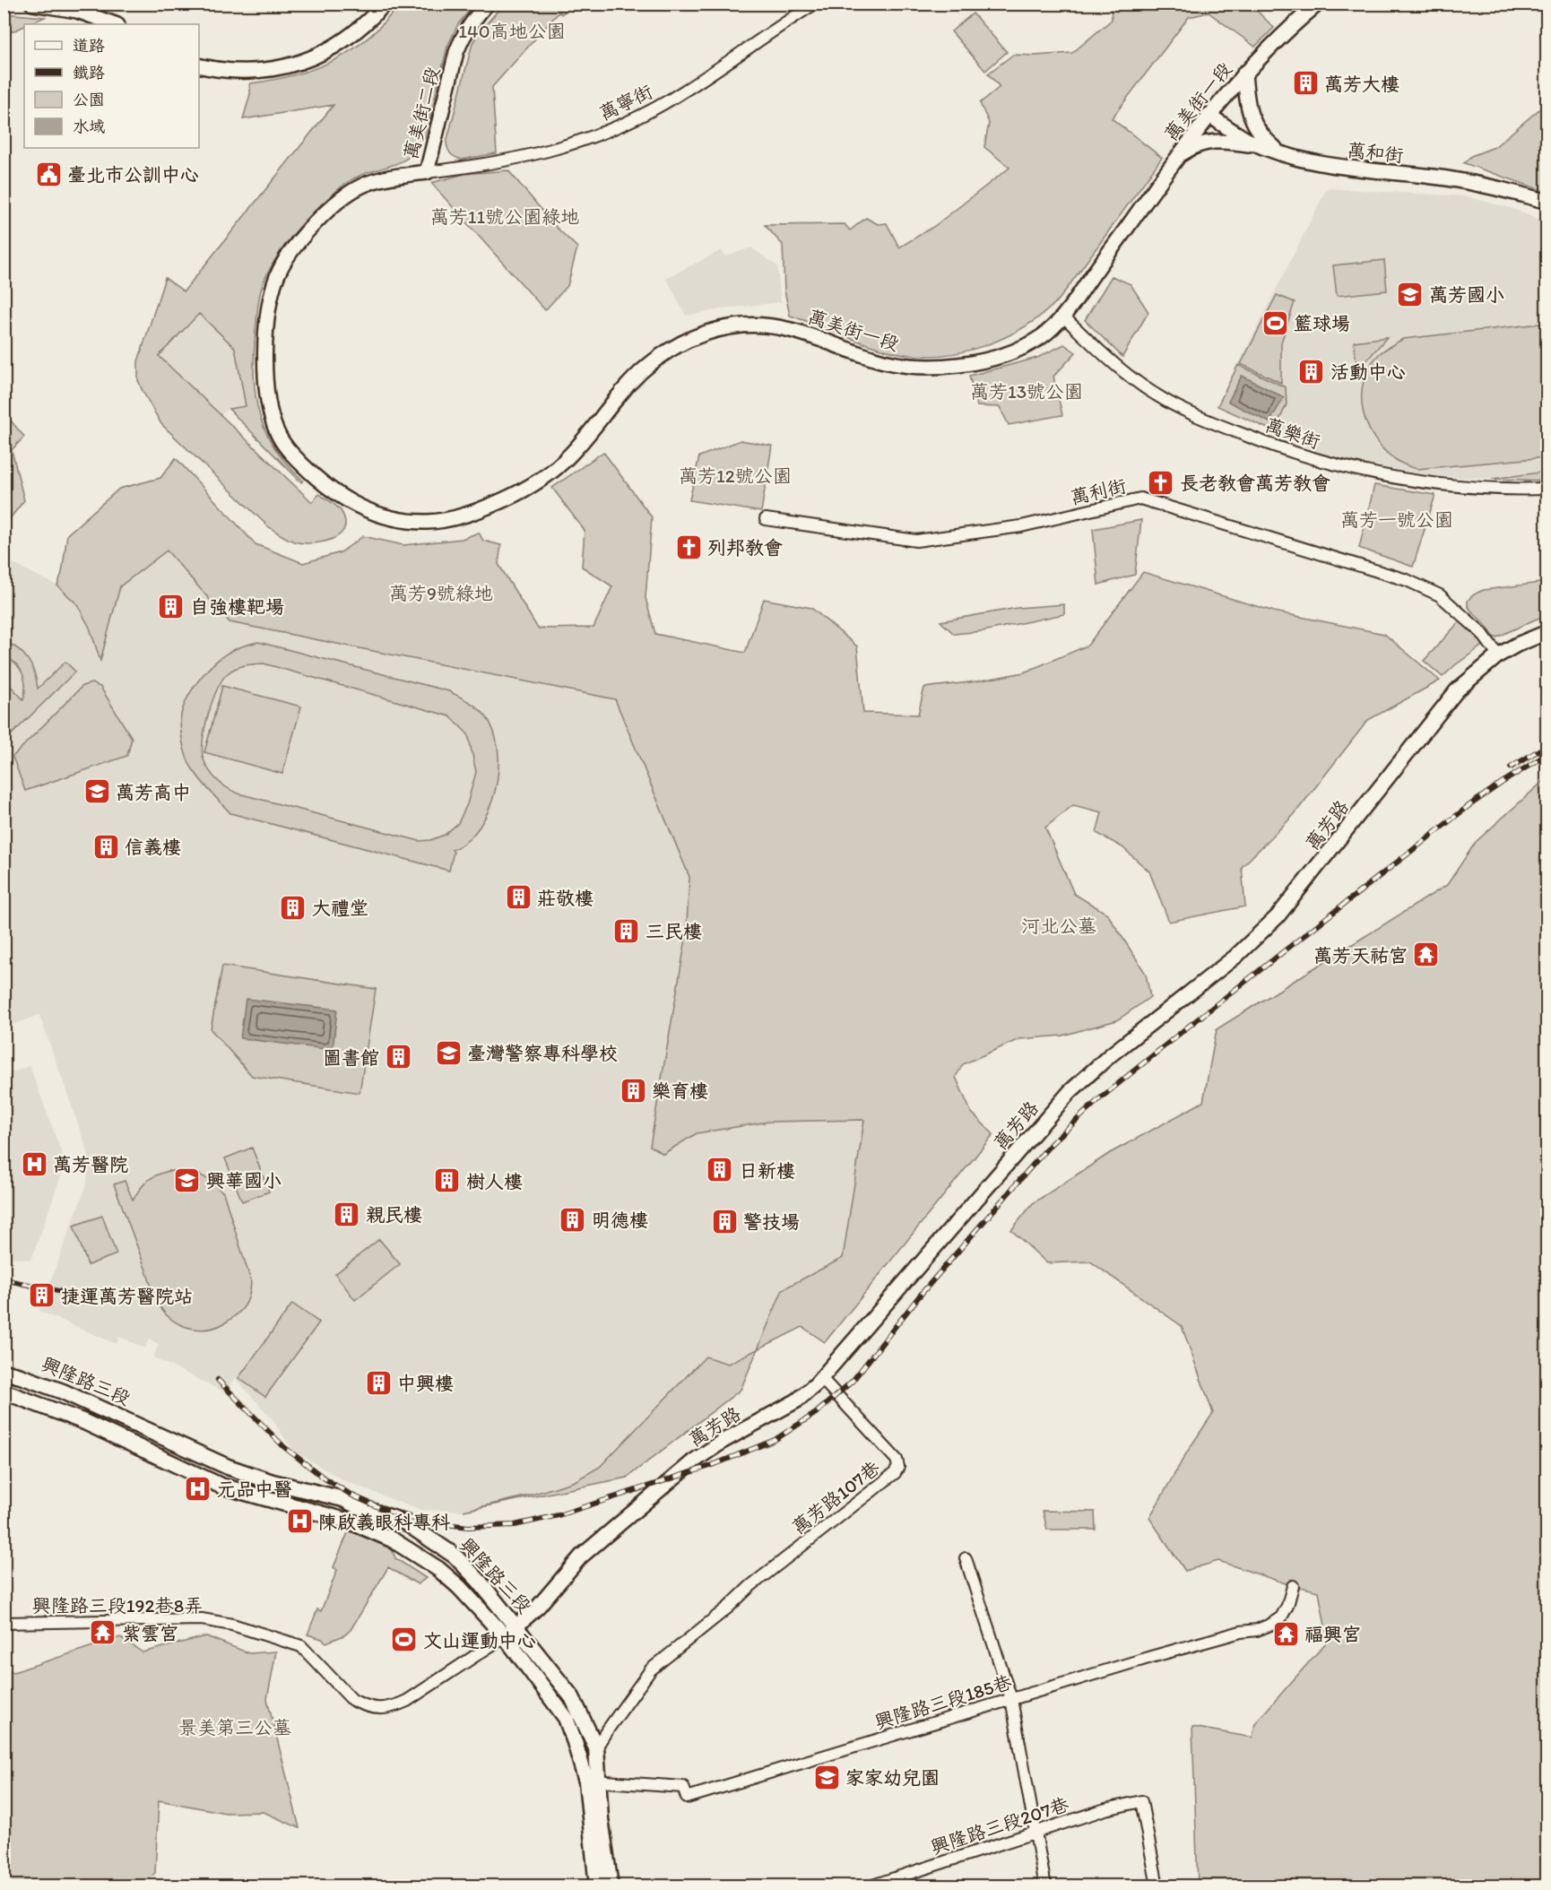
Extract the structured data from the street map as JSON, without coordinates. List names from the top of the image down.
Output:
{
  "streets": {
    "main road": ["興隆路三段"],
    "street": [
      "萬美街一段",
      "萬寧街",
      "萬美街二段",
      "萬和街",
      "萬樂街",
      "萬利街",
      "萬芳路",
      "萬芳路107巷",
      "興隆路三段192巷8弄",
      "興隆路三段185巷",
      "興隆路三段207巷"
    ]
  },
  "crossings": [
    ["萬美街一段", "萬美街二段"],
    ["萬美街一段", "萬和街"],
    ["萬美街一段", "萬樂街"],
    ["萬寧街", "萬美街二段"],
    ["萬利街", "萬芳路"],
    ["萬芳路", "興隆路三段"],
    ["萬芳路", "萬芳路107巷"],
    ["萬芳路", "興隆路三段192巷8弄"],
    ["興隆路三段", "萬芳路107巷"],
    ["興隆路三段", "興隆路三段192巷8弄"],
    ["興隆路三段", "興隆路三段185巷"]
  ],
  "parks": [
    "140高地公園",
    "萬芳11號公園綠地",
    "萬芳13號公園",
    "萬芳12號公園",
    "萬芳一號公園",
    "萬芳9號綠地",
    "河北公墓",
    "景美第三公墓"
  ],
  "places": {
    "building": [
      "萬芳大樓",
      "活動中心",
      "自強樓靶場",
      "信義樓",
      "莊敬樓",
      "大禮堂",
      "三民樓",
      "圖書館",
      "樂育樓",
      "日新樓",
      "樹人樓",
      "親民樓",
      "明德樓",
      "警技場",
      "捷運萬芳醫院站",
      "中興樓"
    ],
    "public building": ["臺北市公訓中心"],
    "school or university": [
      "萬芳國小",
      "萬芳高中",
      "臺灣警察專科學校",
      "興華國小",
      "家家幼兒園"
    ],
    "sports": ["籃球場", "文山運動中心"],
    "church": ["長老教會萬芳教會", "列邦教會"],
    "temple": ["萬芳天祐宮", "紫雲宮", "福興宮"],
    "hospital": ["萬芳醫院", "元品中醫", "陳啟義眼科專科"]
  },
  "legend": [
    "道路",
    "鐵路",
    "公園",
    "水域"
  ]
}
